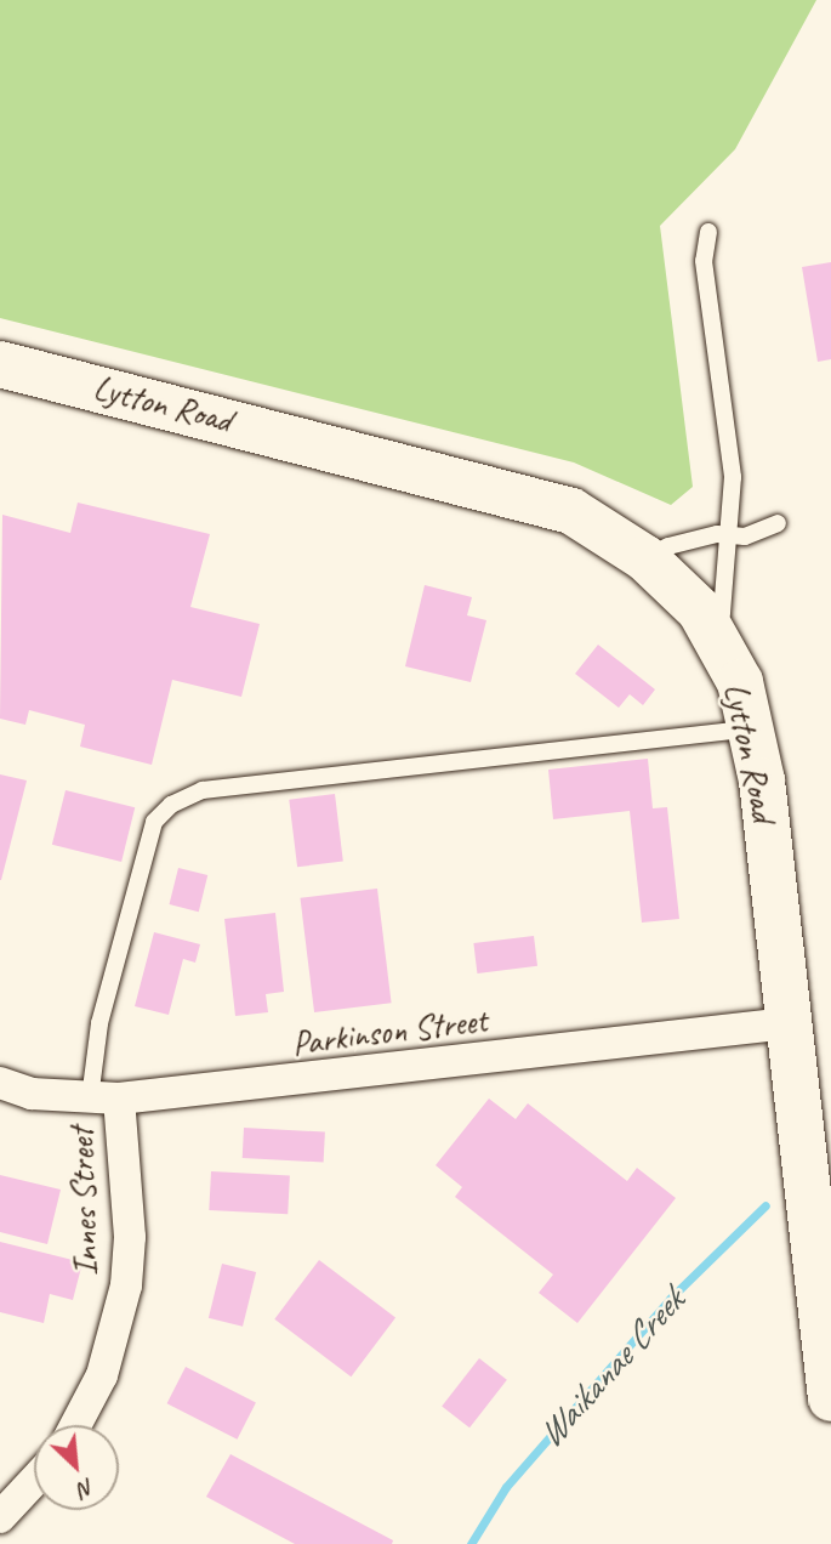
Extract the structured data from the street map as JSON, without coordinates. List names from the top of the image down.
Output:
{
  "streets": {
    "main road": ["Lytton Road"],
    "street": ["Parkinson Street", "Innes Street"]
  },
  "crossings": [
    ["Lytton Road", "Parkinson Street"],
    ["Parkinson Street", "Innes Street"]
  ],
  "water": ["Waikanae Creek"],
  "north": "bottom right"
}
